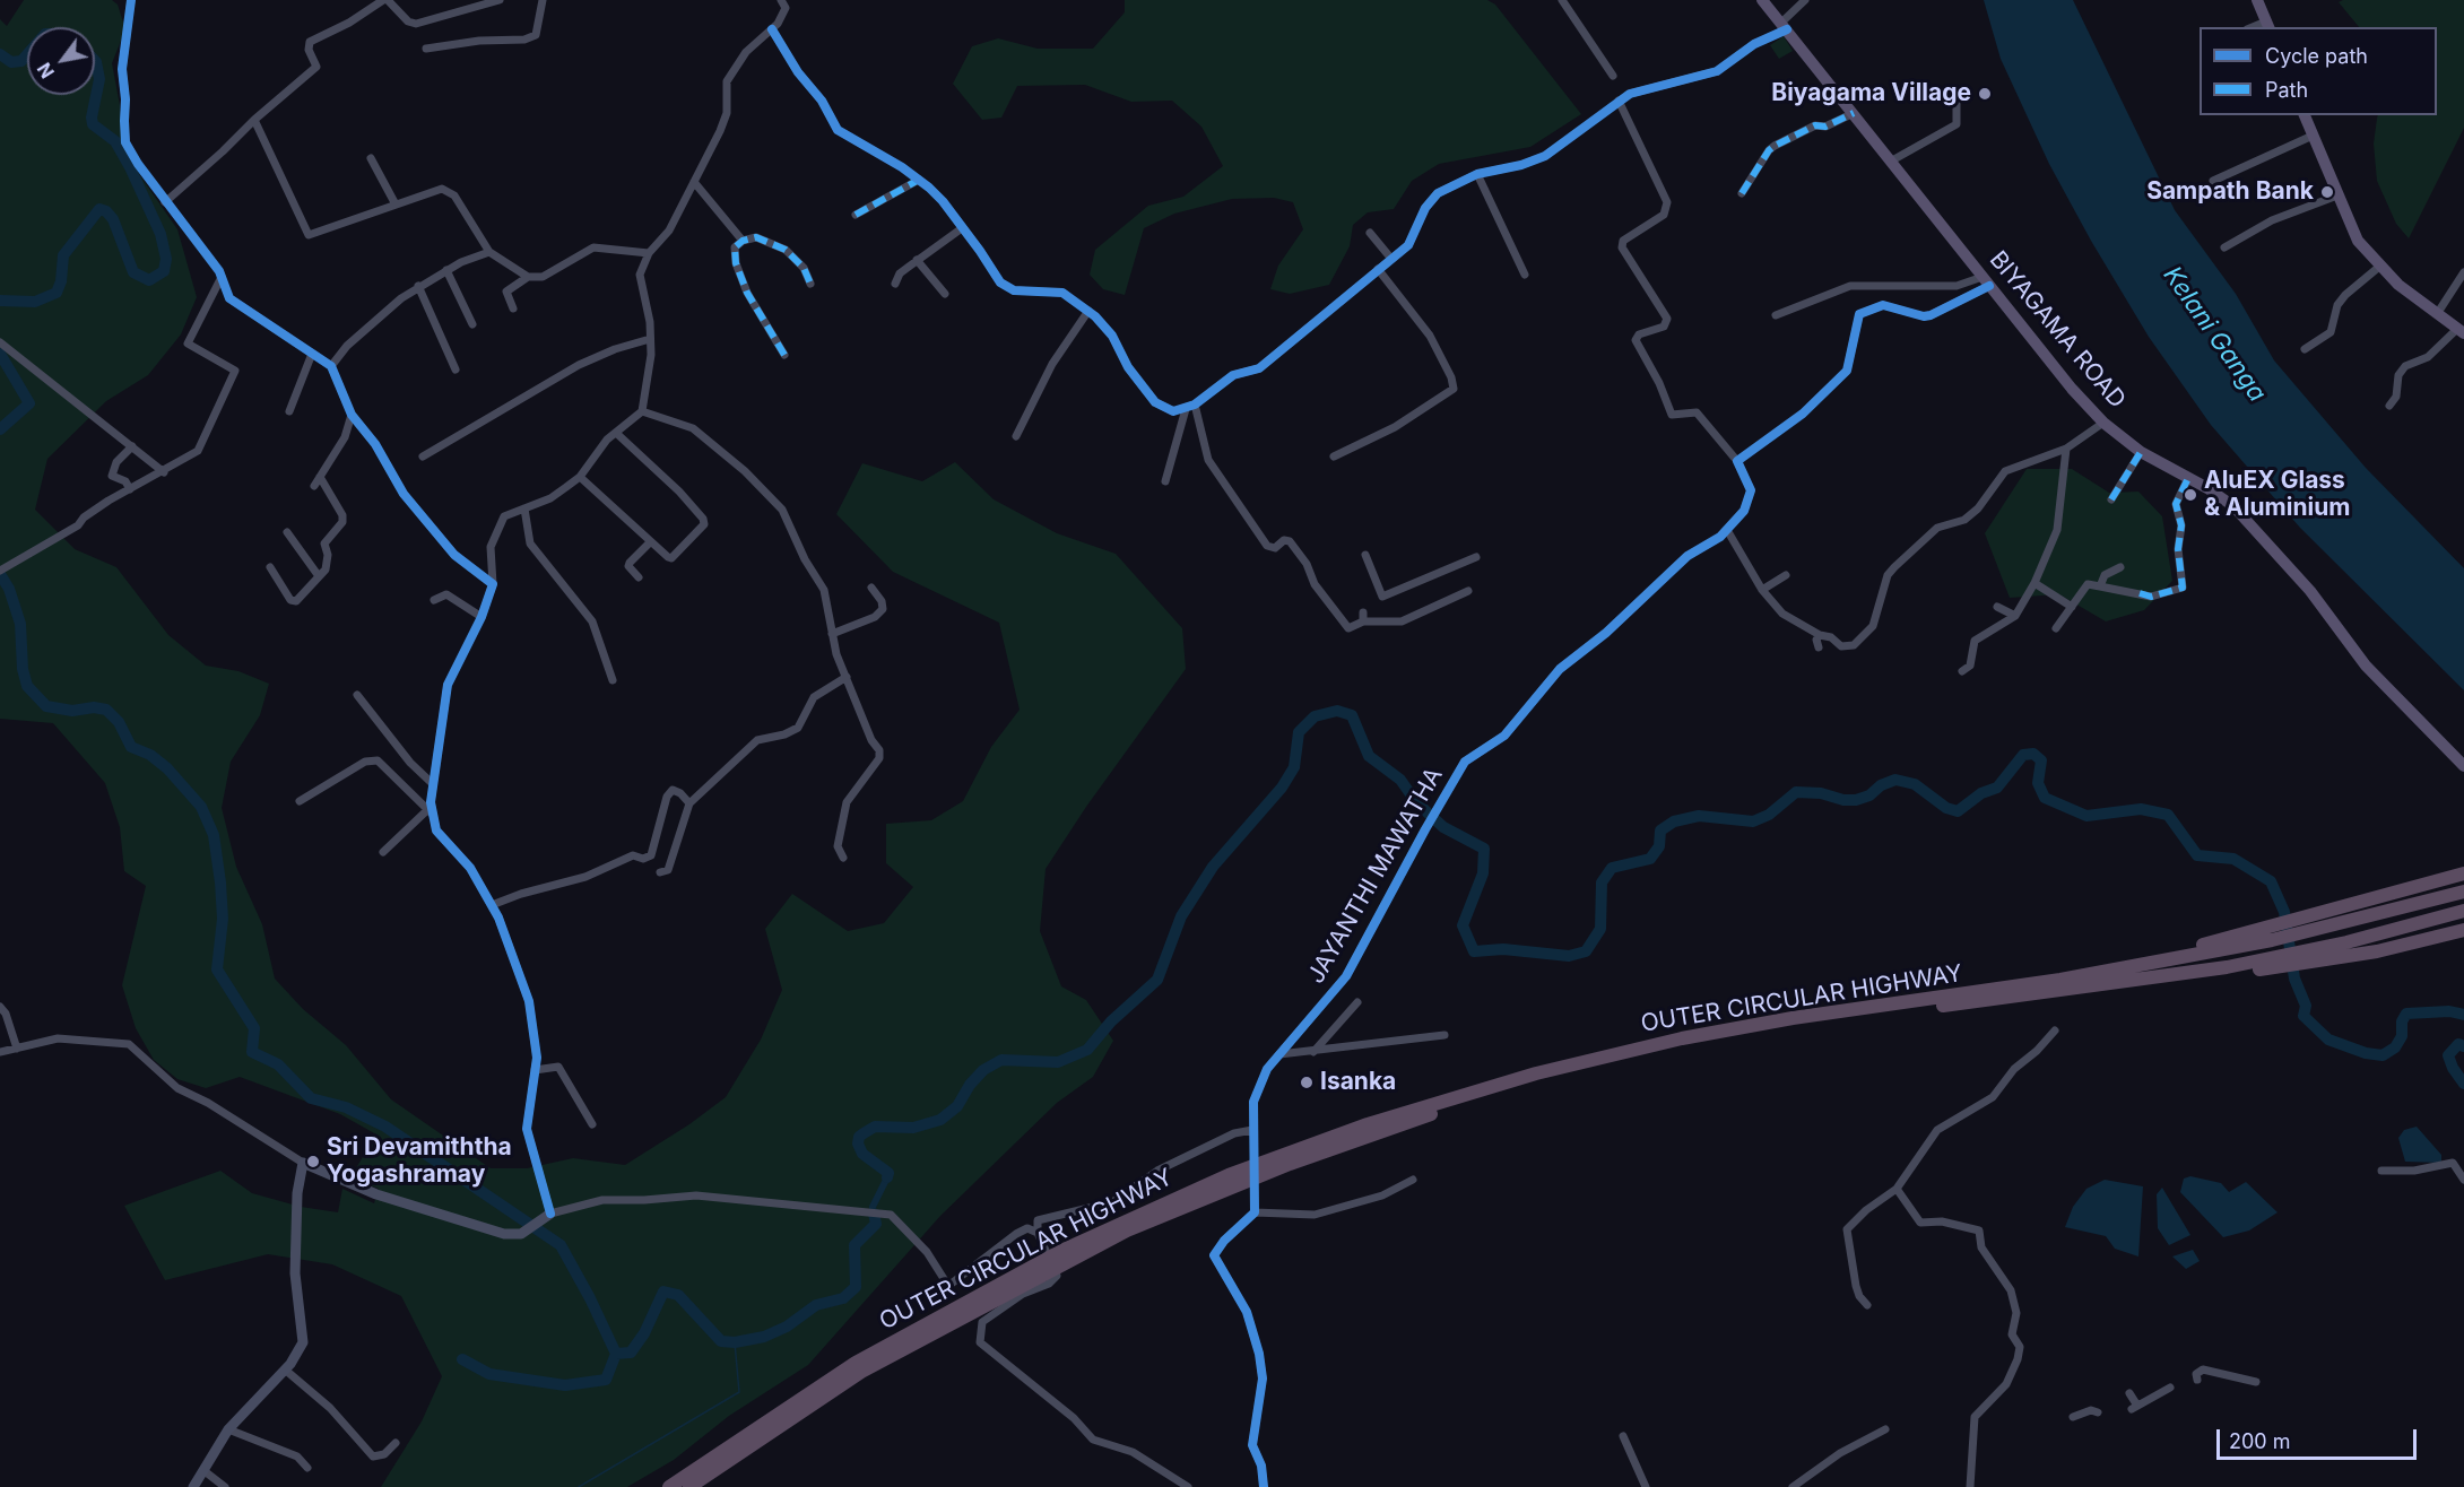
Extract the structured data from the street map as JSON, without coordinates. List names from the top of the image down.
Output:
{
  "streets": {
    "highway": ["OUTER CIRCULAR HIGHWAY"],
    "main road": ["BIYAGAMA ROAD"],
    "street": ["JAYANTHI MAWATHA"]
  },
  "water": ["Kelani Ganga"],
  "places": [
    "Biyagama Village",
    "Sampath Bank",
    "AluEX Glass & Aluminium",
    "Isanka",
    "Sri Devamiththa Yogashramay"
  ],
  "legend": ["Cycle path", "Path"],
  "scale_bar": "200 m",
  "north": "bottom left"
}
